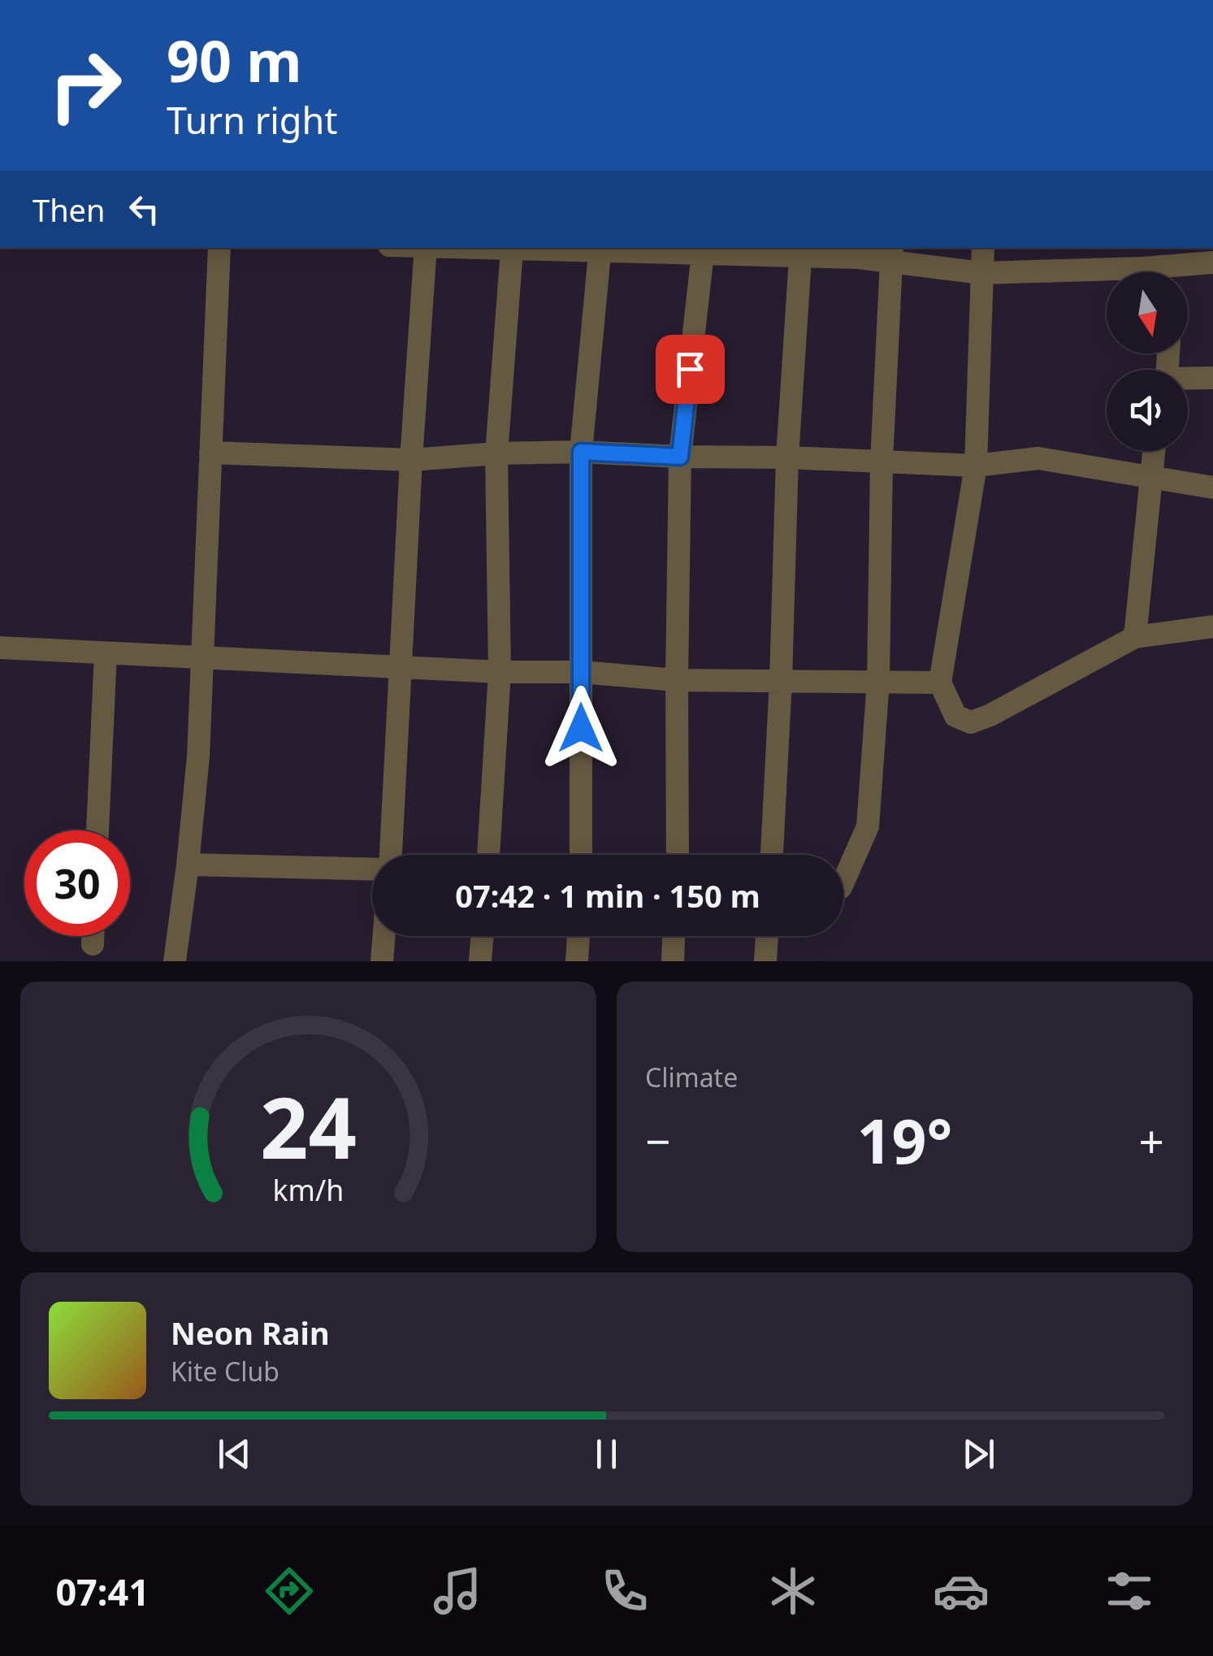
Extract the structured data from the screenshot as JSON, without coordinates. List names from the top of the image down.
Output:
{
  "north": "bottom",
  "page": {
    "turn": ["90 m", "Turn right"],
    "then": "Then",
    "limit": "30",
    "trip": "07:42 · 1 min · 150 m",
    "tile": "Climate",
    "heat": ["−", "19°", "+"],
    "song": ["Neon Rain", "Kite Club"],
    "tabs": "07:41",
    "gauge": ["24", "km/h"]
  }
}
